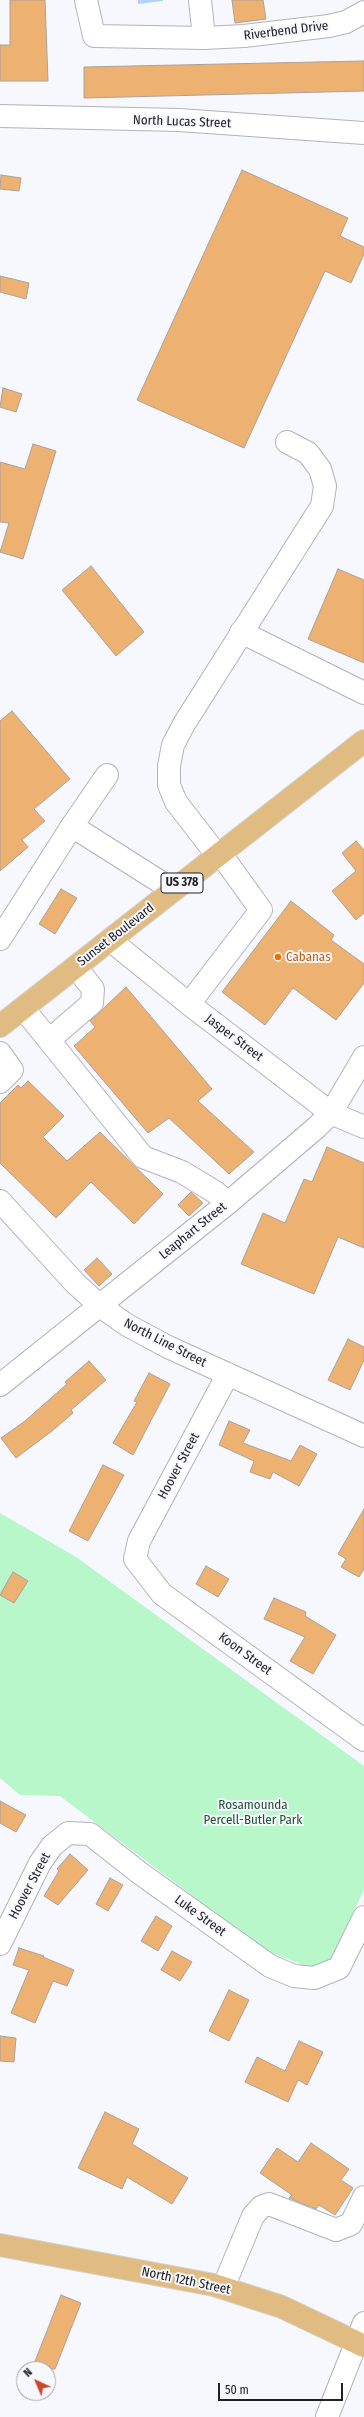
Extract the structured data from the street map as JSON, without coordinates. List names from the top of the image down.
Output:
{
  "streets": {
    "main road": ["US 378", "Sunset Boulevard", "North 12th Street"],
    "street": [
      "Riverbend Drive",
      "North Lucas Street",
      "Jasper Street",
      "Leaphart Street",
      "North Line Street",
      "Hoover Street",
      "Koon Street",
      "Luke Street"
    ]
  },
  "crossings": [
    ["Sunset Boulevard", "Jasper Street"],
    ["Jasper Street", "Leaphart Street"],
    ["Leaphart Street", "North Line Street"],
    ["North Line Street", "Hoover Street"],
    ["Hoover Street", "Koon Street"],
    ["Hoover Street", "Luke Street"]
  ],
  "parks": ["Rosamounda Percell-Butler Park"],
  "places": ["Cabanas"],
  "scale_bar": "50 m",
  "north": "top left"
}
